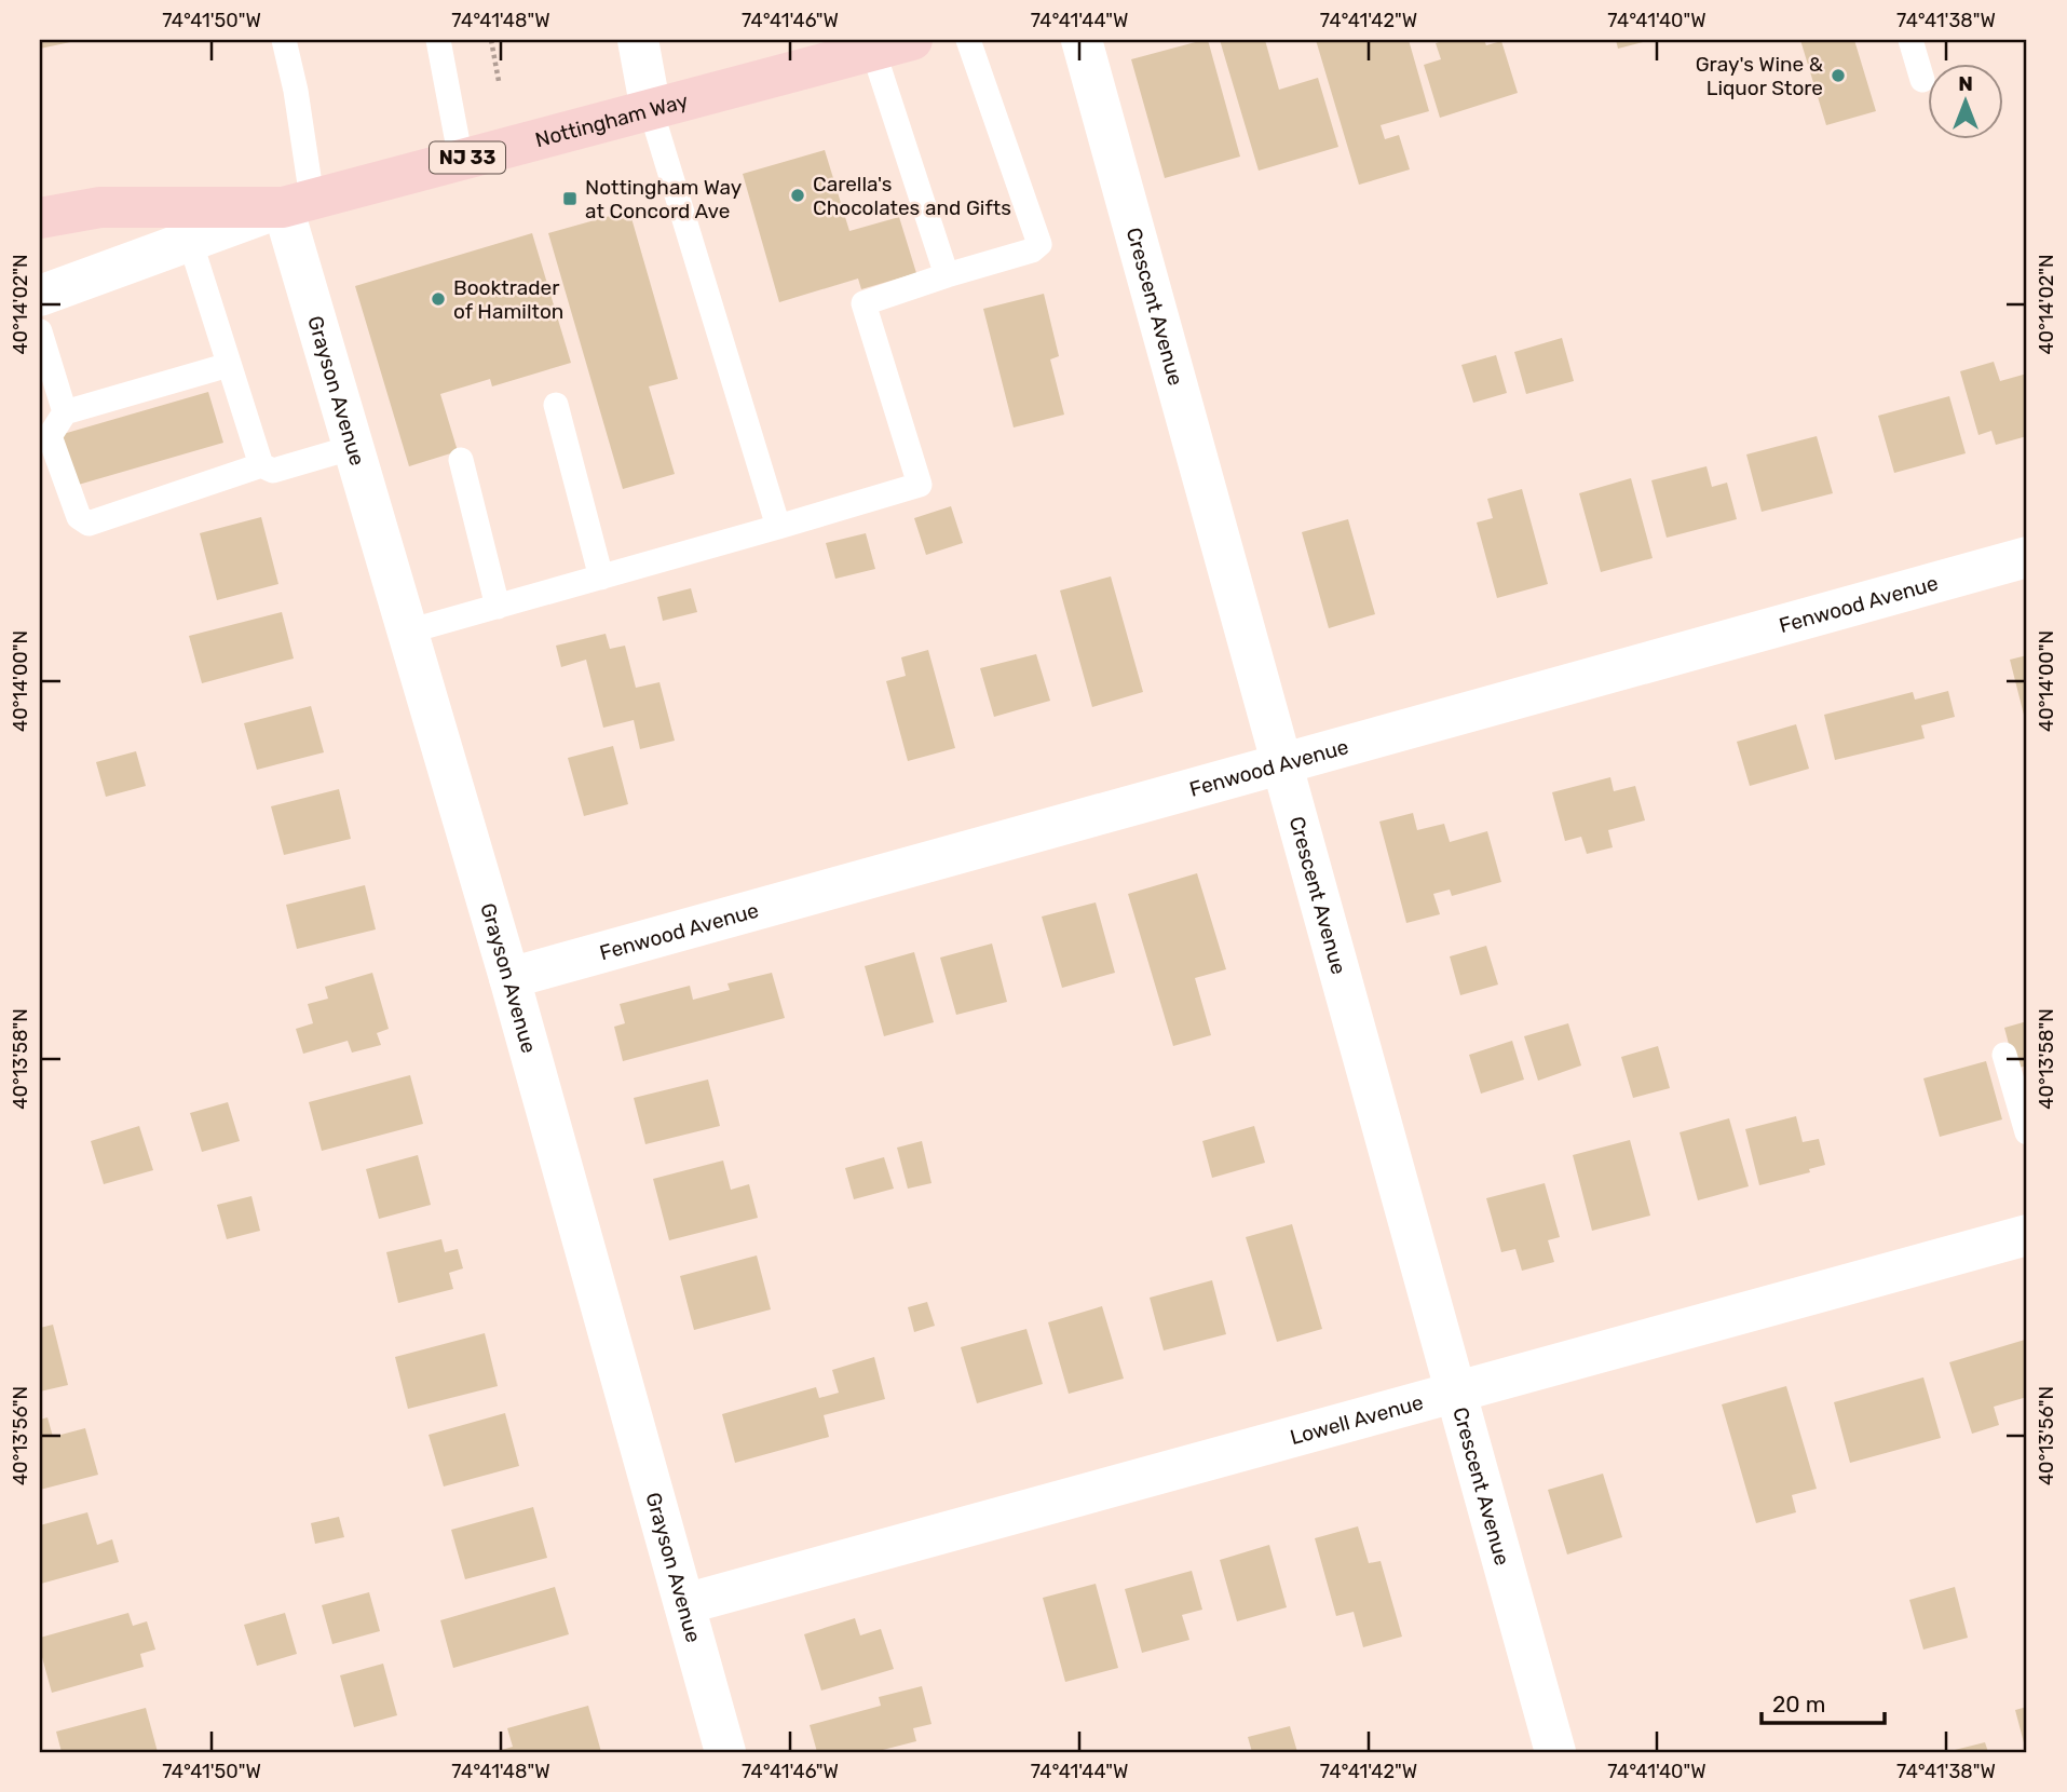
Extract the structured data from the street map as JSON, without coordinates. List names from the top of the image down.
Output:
{
  "streets": {
    "main road": ["Nottingham Way", "NJ 33"],
    "street": [
      "Crescent Avenue",
      "Grayson Avenue",
      "Fenwood Avenue",
      "Lowell Avenue"
    ]
  },
  "crossings": [
    ["Nottingham Way", "Grayson Avenue"],
    ["Crescent Avenue", "Fenwood Avenue"],
    ["Crescent Avenue", "Lowell Avenue"],
    ["Grayson Avenue", "Fenwood Avenue"],
    ["Grayson Avenue", "Lowell Avenue"]
  ],
  "places": {
    "other": ["Gray's Wine & Liquor Store", "Carella's Chocolates and Gifts", "Booktrader of Hamilton"],
    "transit": ["Nottingham Way at Concord Ave"]
  },
  "scale_bar": "20 m",
  "north": "top",
  "coordinates": [
    "74°41'50\"W",
    "74°41'48\"W",
    "74°41'46\"W",
    "74°41'44\"W",
    "74°41'42\"W",
    "74°41'40\"W",
    "74°41'38\"W",
    "40°14'02\"N",
    "40°14'00\"N",
    "40°13'58\"N",
    "40°13'56\"N"
  ]
}
